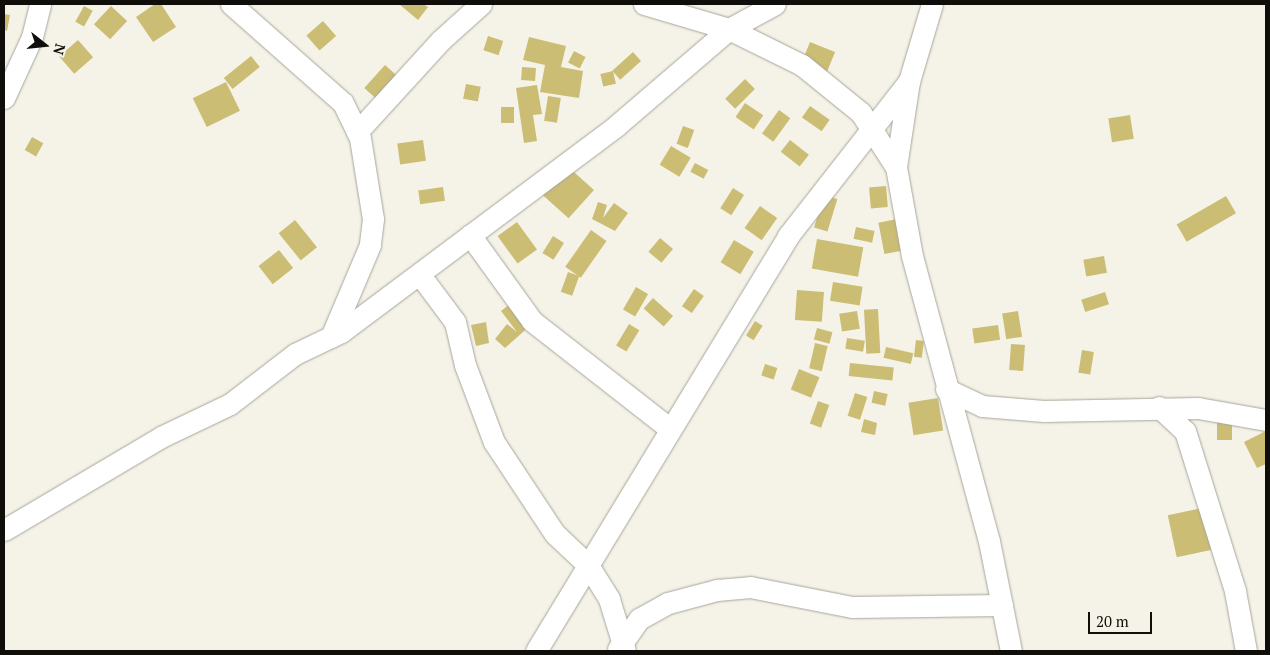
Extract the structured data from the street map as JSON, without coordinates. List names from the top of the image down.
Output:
{
  "scale_bar": "20 m",
  "north": "right"
}
